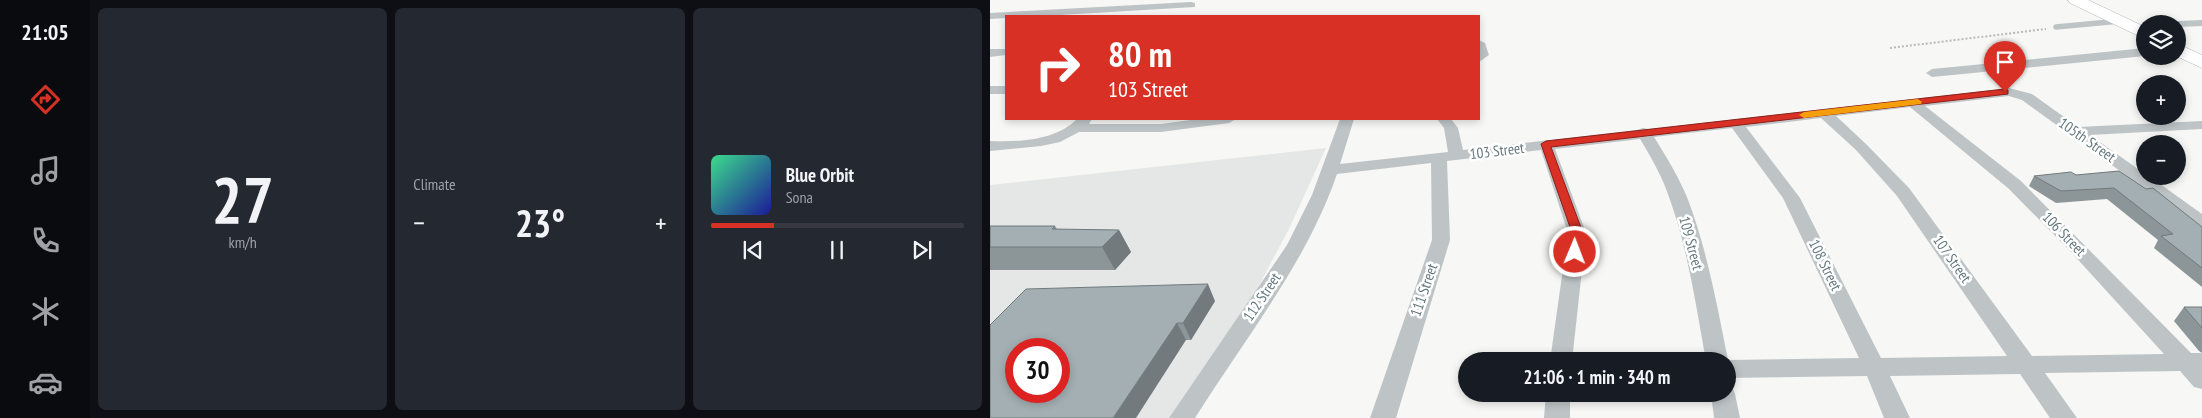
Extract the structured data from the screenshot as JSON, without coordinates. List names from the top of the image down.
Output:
{
  "streets": {
    "street": [
      "105th Street",
      "103 Street",
      "106 Street",
      "109 Street",
      "107 Street",
      "108 Street",
      "111 Street",
      "112 Street"
    ]
  },
  "crossings": [
    ["105th Street", "103 Street"],
    ["103 Street", "106 Street"],
    ["103 Street", "109 Street"],
    ["103 Street", "107 Street"],
    ["103 Street", "108 Street"],
    ["103 Street", "111 Street"],
    ["103 Street", "112 Street"]
  ],
  "page": {
    "tabs": "21:05",
    "tile": [
      ["27", "km/h"],
      "Climate"
    ],
    "map_buttons": ["+", "−"],
    "turn": ["80 m", "103 Street"],
    "song": ["Blue Orbit", "Sona"],
    "heat": ["−", "23°", "+"],
    "limit": "30",
    "trip": "21:06 · 1 min · 340 m"
  }
}
